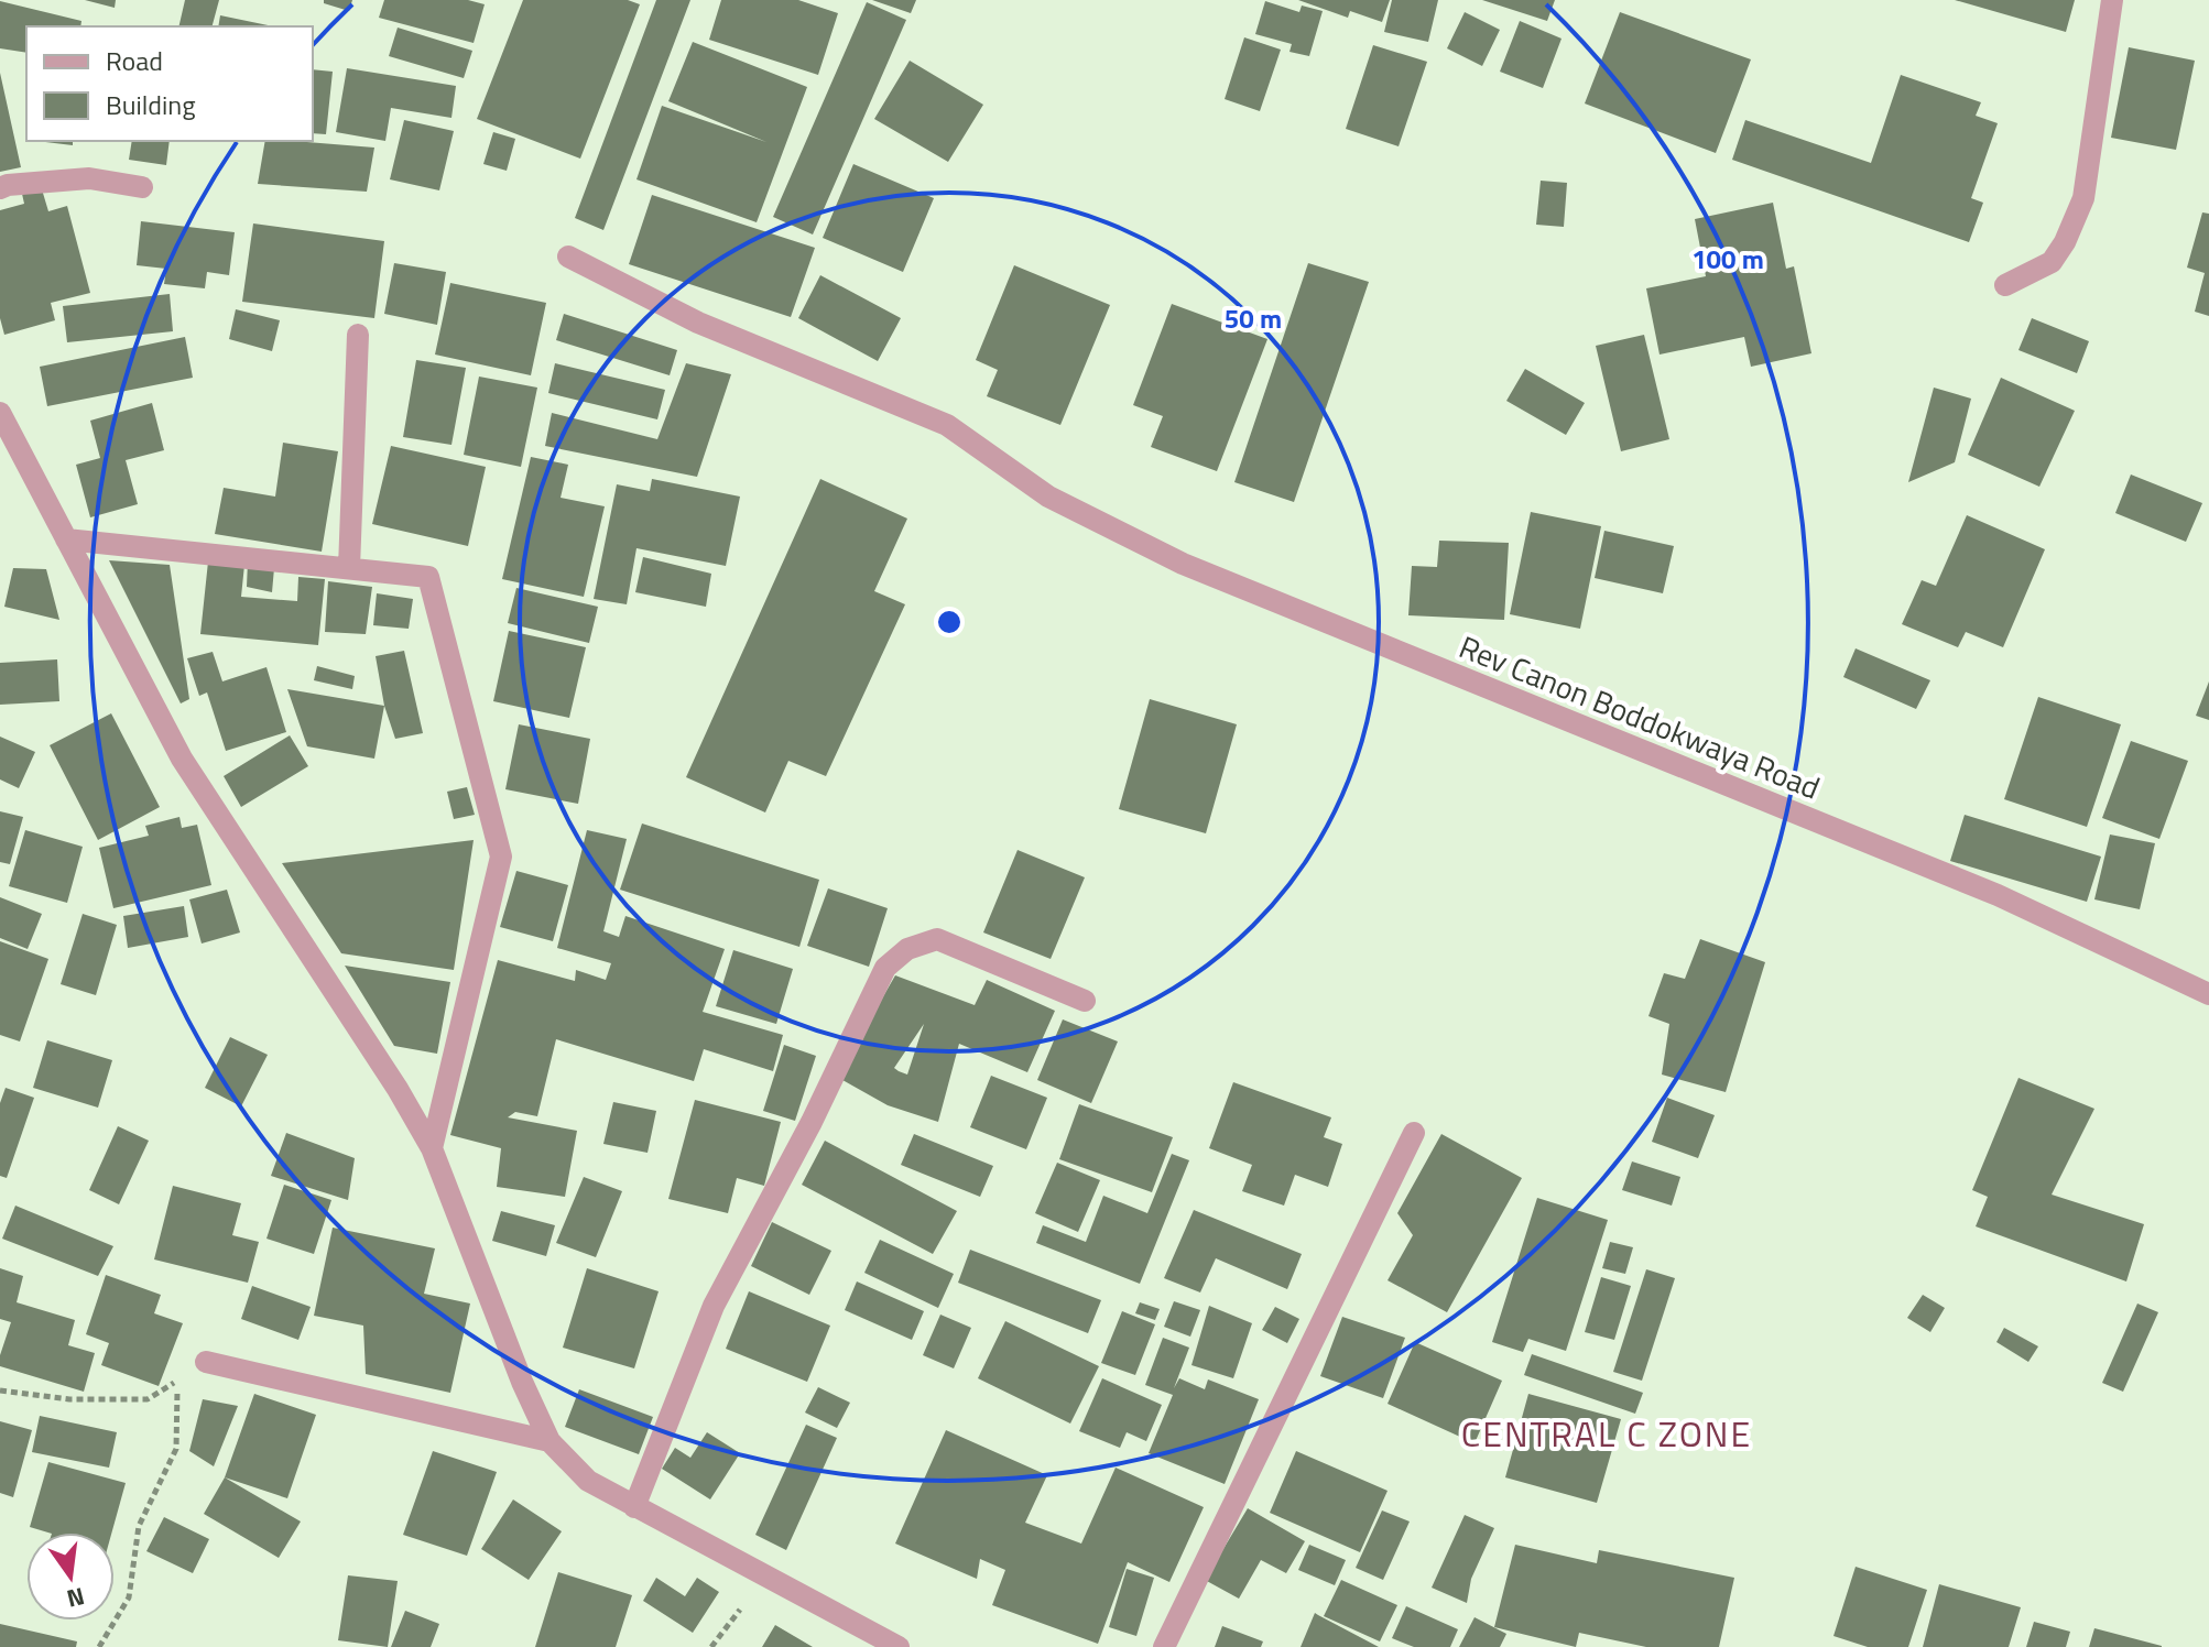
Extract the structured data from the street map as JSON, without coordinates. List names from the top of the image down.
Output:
{
  "streets": {
    "street": ["Rev Canon Boddokwaya Road"]
  },
  "districts": ["CENTRAL C ZONE"],
  "legend": ["Road", "Building"],
  "north": "bottom",
  "rings": ["100 m", "50 m"]
}
